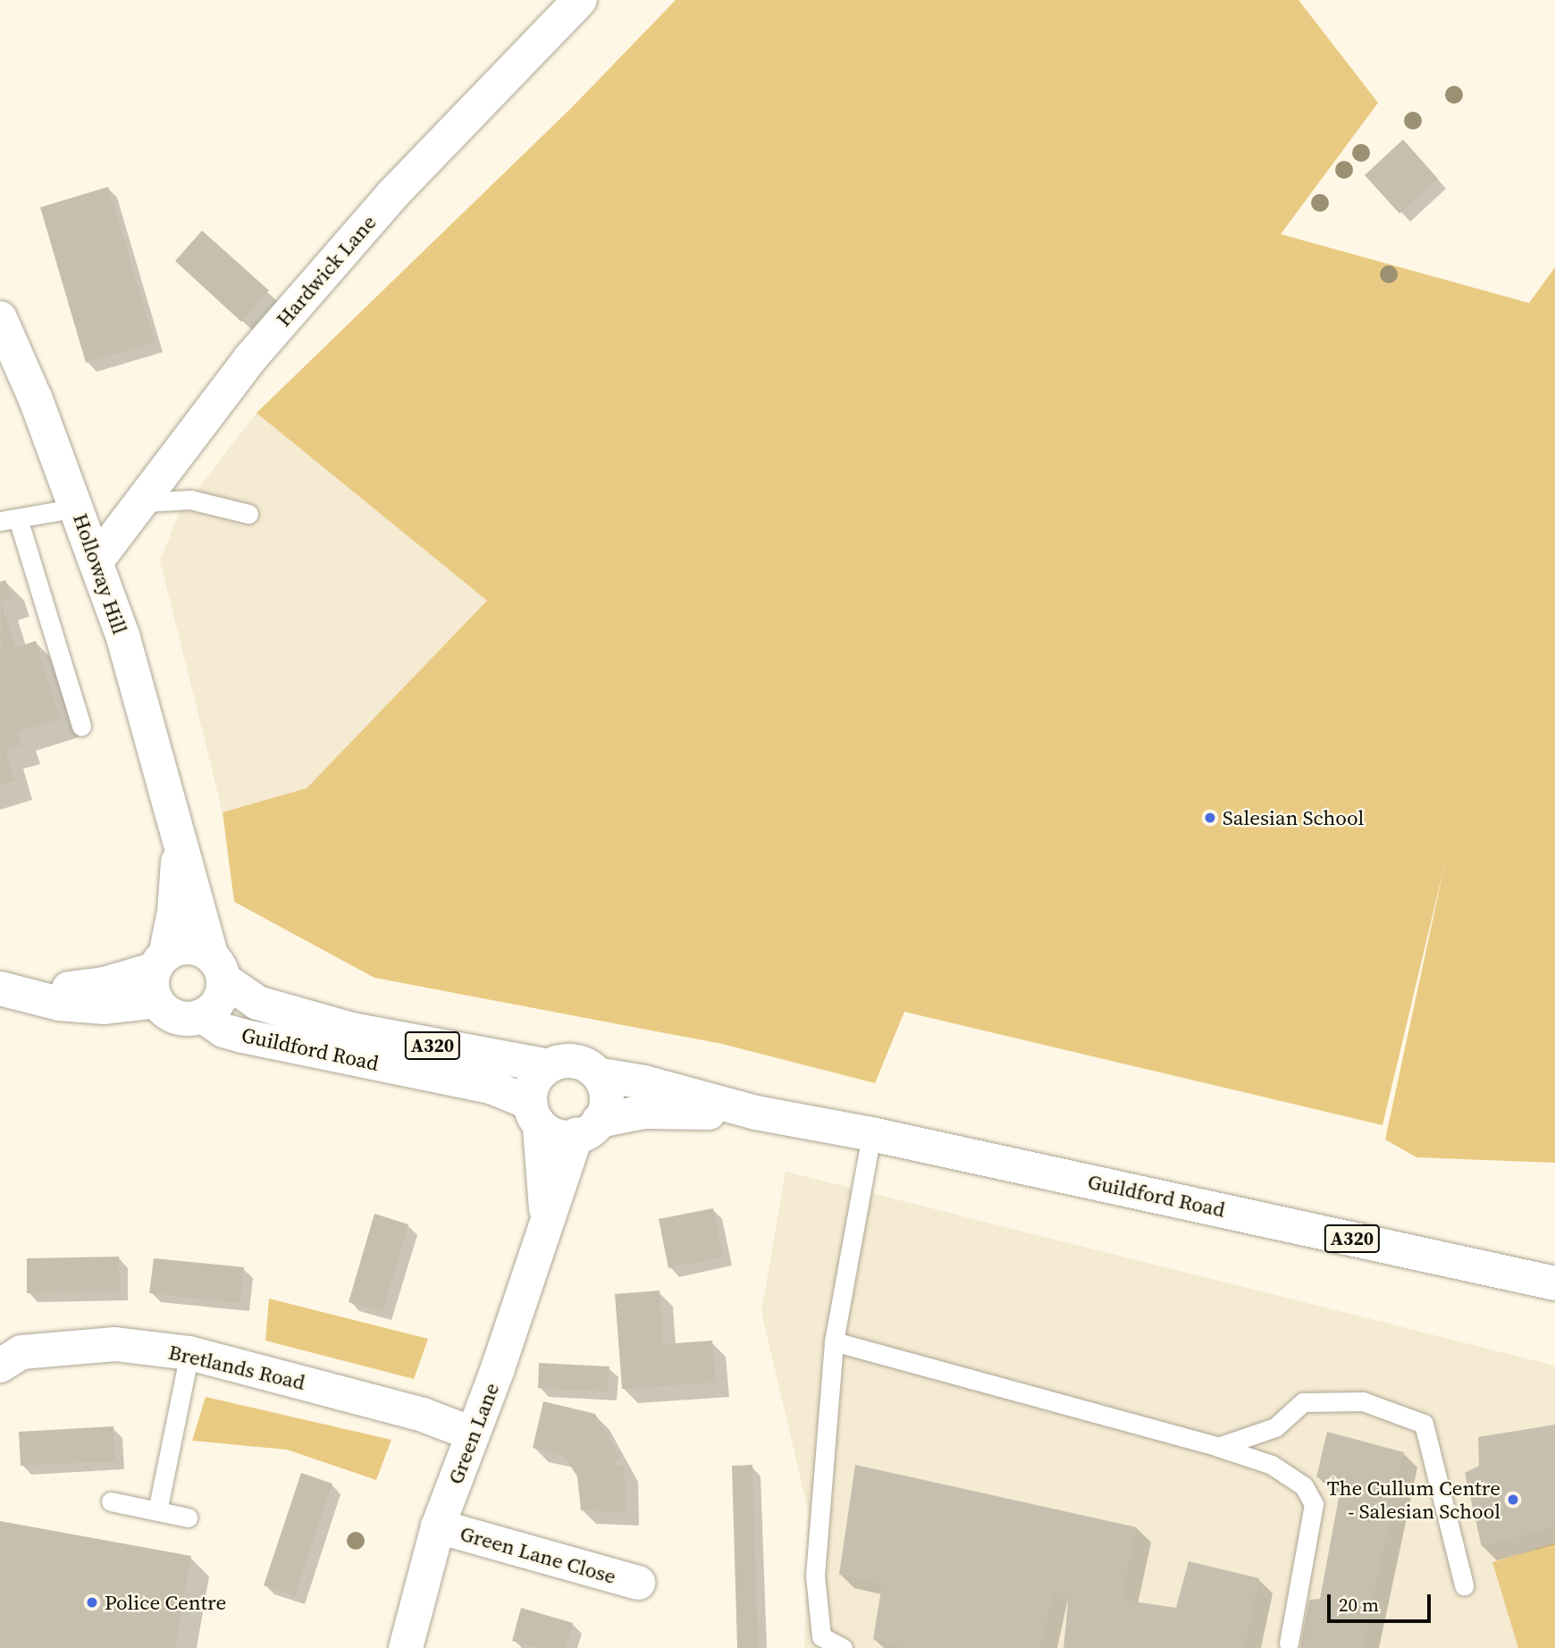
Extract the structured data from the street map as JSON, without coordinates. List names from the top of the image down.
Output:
{
  "streets": {
    "main road": [
      "Hardwick Lane",
      "Holloway Hill",
      "A320",
      "Guildford Road",
      "Bretlands Road",
      "Green Lane",
      "Green Lane Close"
    ]
  },
  "crossings": [
    ["Hardwick Lane", "Holloway Hill"],
    ["Holloway Hill", "A320"],
    ["Holloway Hill", "Guildford Road"],
    ["A320", "Guildford Road"],
    ["A320", "Green Lane"],
    ["Guildford Road", "Green Lane"],
    ["Bretlands Road", "Green Lane"],
    ["Green Lane", "Green Lane Close"]
  ],
  "places": ["Salesian School", "The Cullum Centre - Salesian School", "Police Centre"],
  "scale_bar": "20 m"
}
